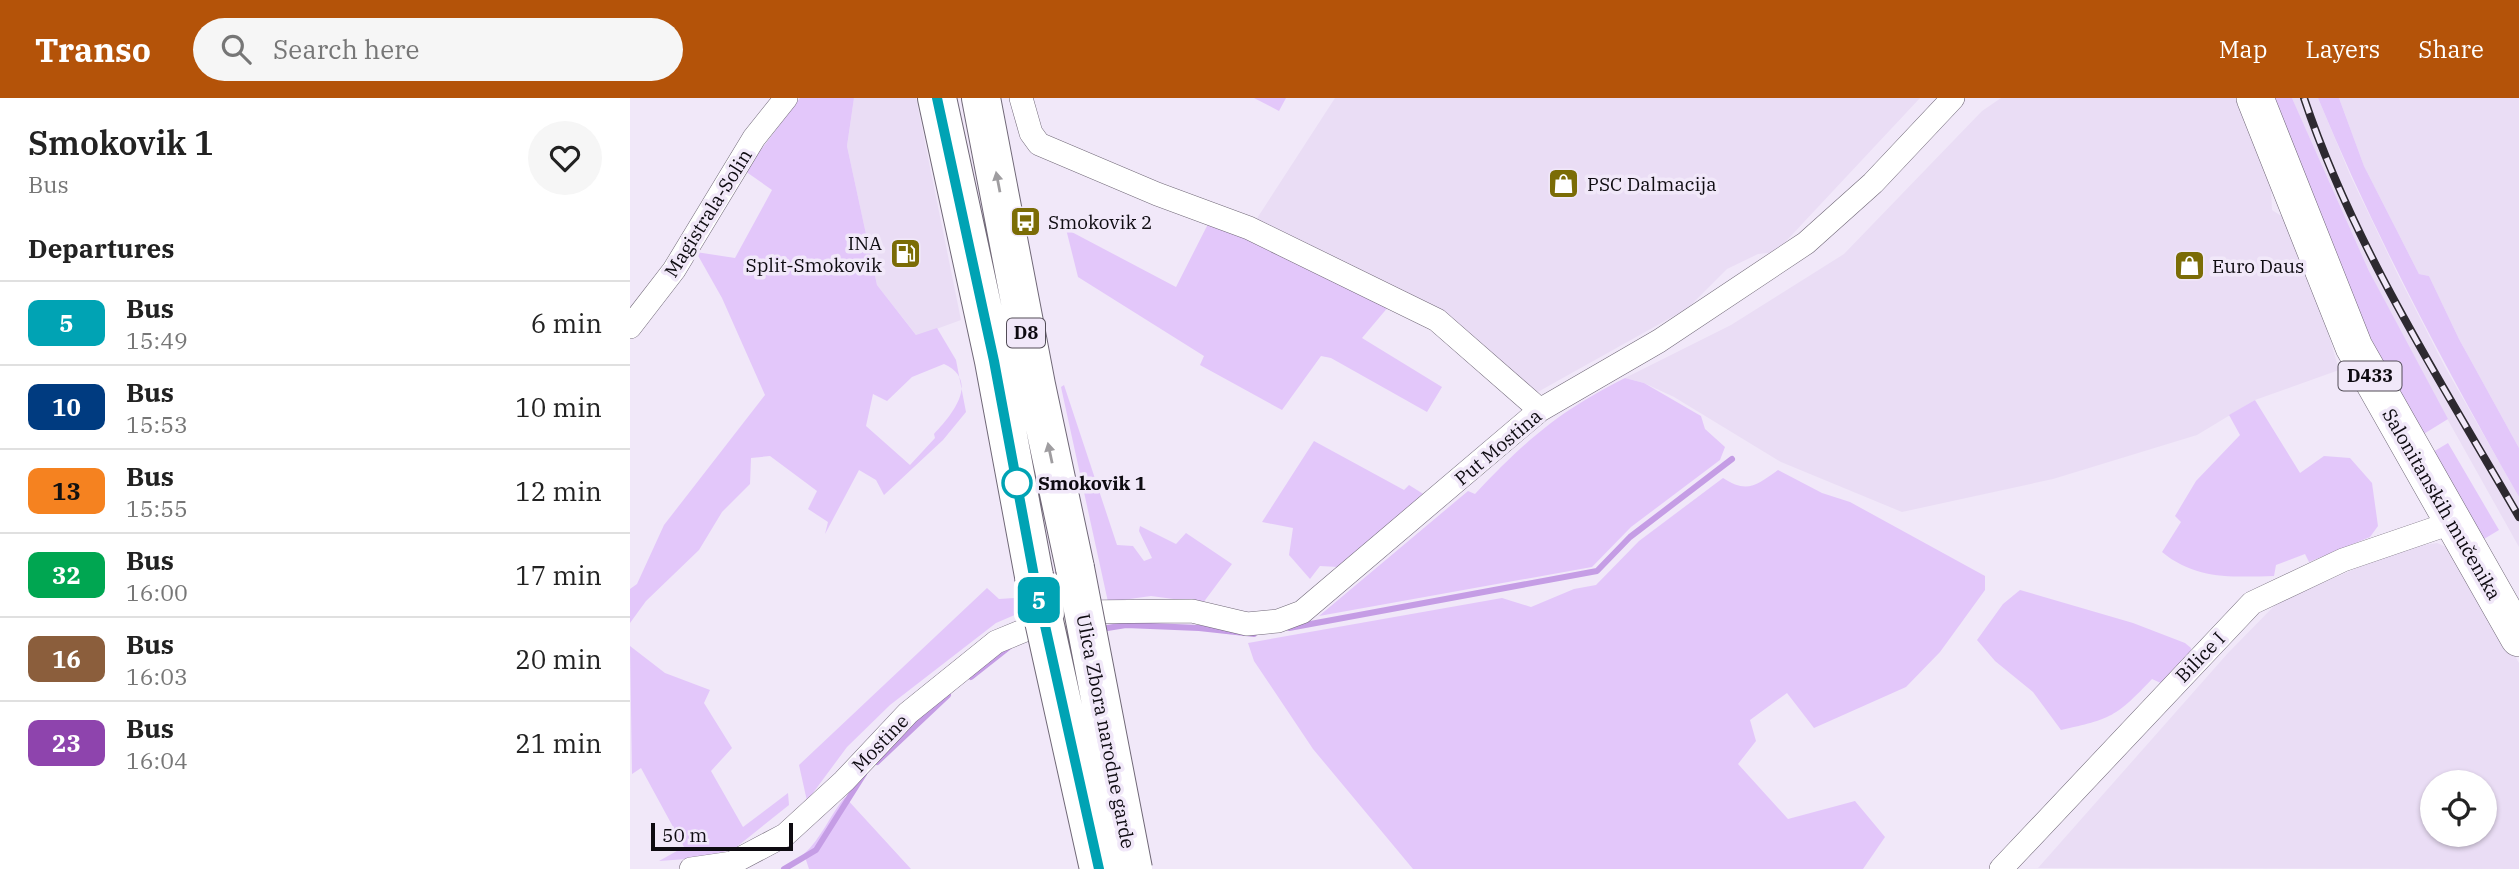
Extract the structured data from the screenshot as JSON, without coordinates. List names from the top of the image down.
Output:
{
  "streets": {
    "highway": ["D8", "Ulica Zbora narodne garde"],
    "main road": ["D433", "Salonitanskih mučenika"],
    "street": [
      "Magistrala-Solin",
      "Put Mostina",
      "Bilice I",
      "Mostine"
    ]
  },
  "crossings": [
    ["Put Mostina", "Mostine"],
    ["Salonitanskih mučenika", "Bilice I"]
  ],
  "places": {
    "shop": ["PSC Dalmacija", "Euro Daus"],
    "bus stop": ["Smokovik 2"],
    "fuel station": ["INA Split-Smokovik"],
    "other": ["Smokovik 1"]
  },
  "lines": ["bus line 5"],
  "scale_bar": "50 m",
  "page": {
    "header": "Transo",
    "search": "Search here",
    "nav": ["Map", "Layers", "Share"],
    "heading": [
      ["Smokovik 1", "Bus"],
      "Departures"
    ],
    "on_map": "5",
    "list": [
      {
        "mark": "5",
        "name": "Bus",
        "note": "15:49",
        "value": "6 min"
      },
      {
        "mark": "10",
        "name": "Bus",
        "note": "15:53",
        "value": "10 min"
      },
      {
        "mark": "13",
        "name": "Bus",
        "note": "15:55",
        "value": "12 min"
      },
      {
        "mark": "32",
        "name": "Bus",
        "note": "16:00",
        "value": "17 min"
      },
      {
        "mark": "16",
        "name": "Bus",
        "note": "16:03",
        "value": "20 min"
      },
      {
        "mark": "23",
        "name": "Bus",
        "note": "16:04",
        "value": "21 min"
      }
    ],
    "scale": "50 m"
  }
}
